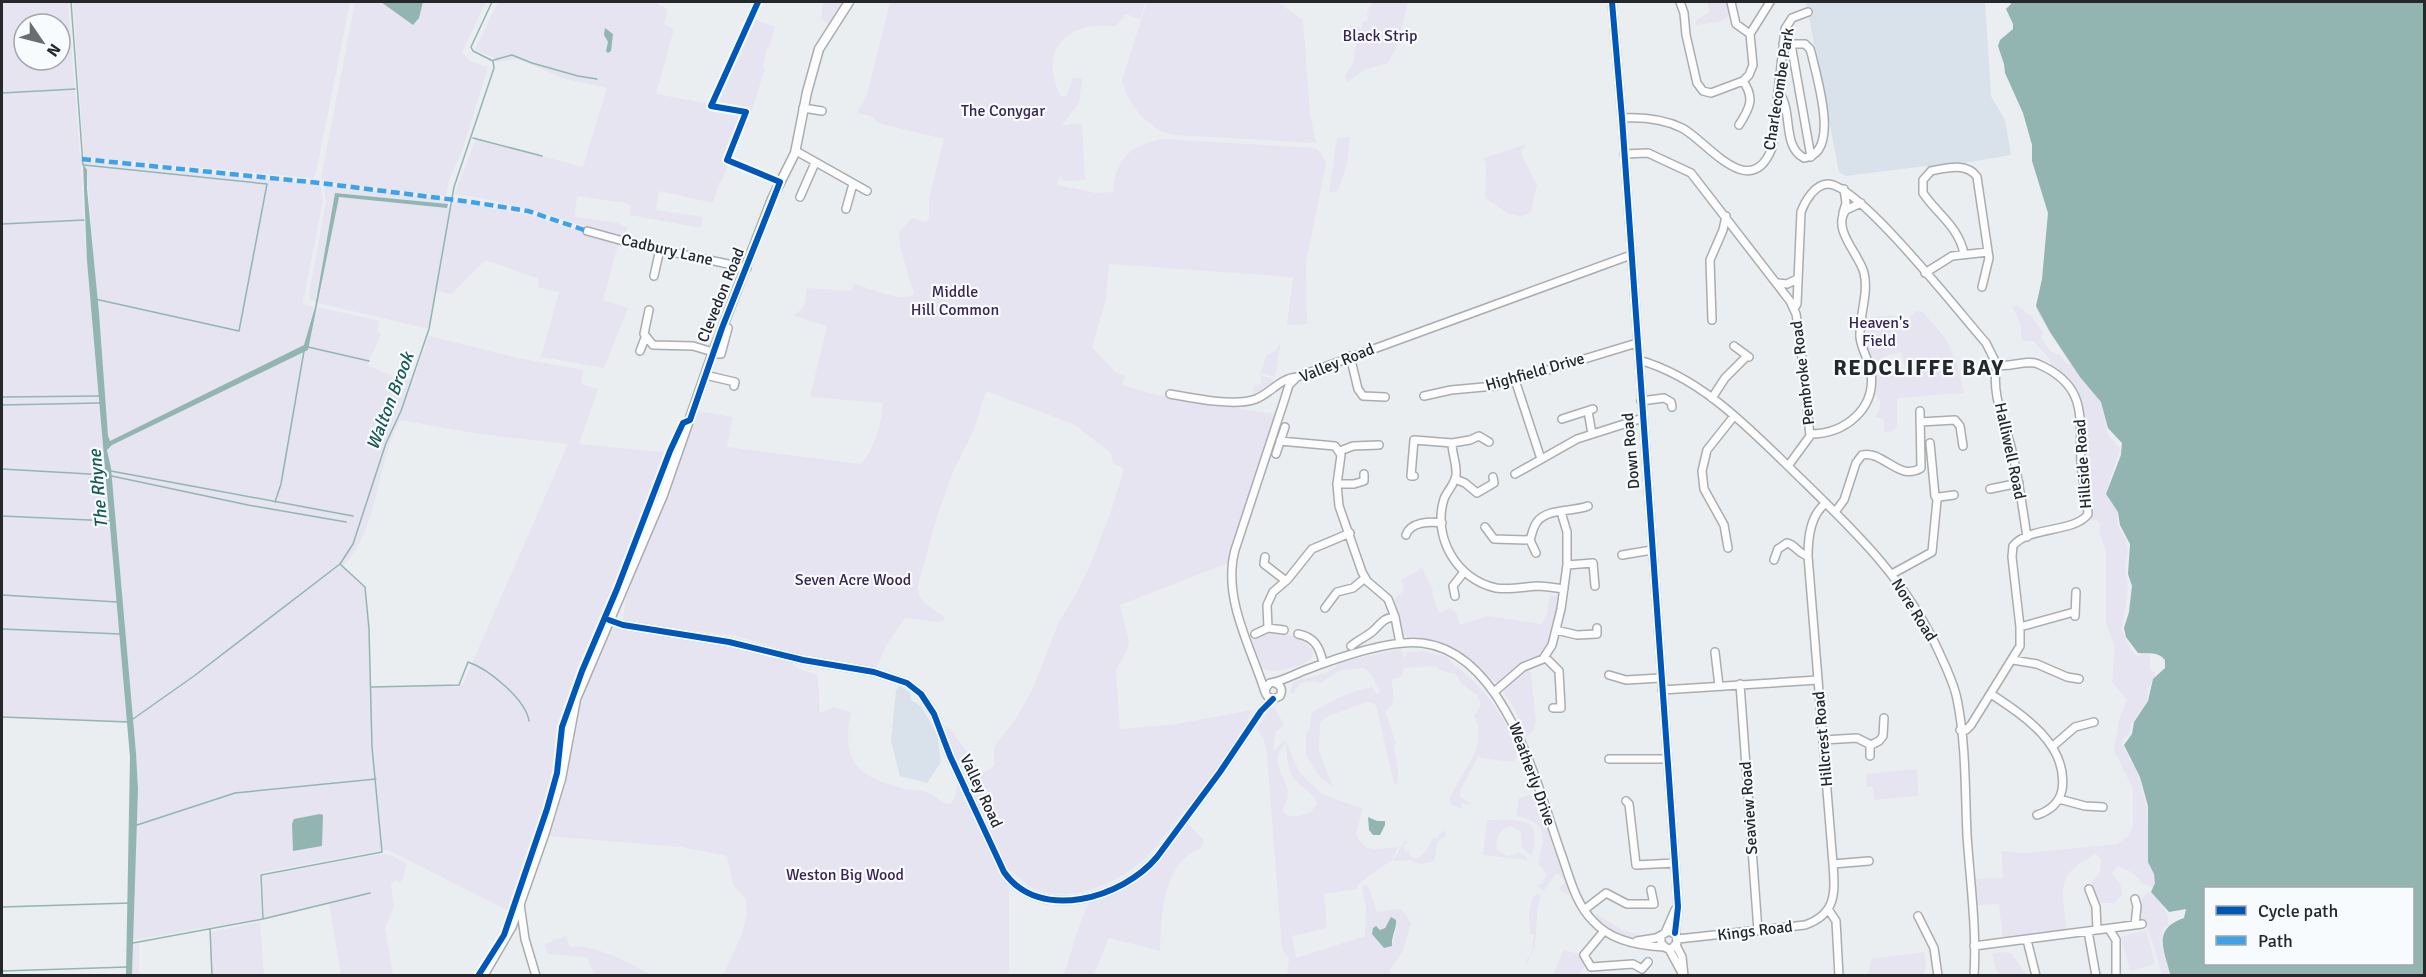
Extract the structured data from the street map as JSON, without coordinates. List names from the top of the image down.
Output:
{
  "streets": {
    "main road": ["Clevedon Road"],
    "street": [
      "Charlecombe Park",
      "Cadbury Lane",
      "Valley Road",
      "Highfield Drive",
      "Pembroke Road",
      "Down Road",
      "Halliwell Road",
      "Hillside Road",
      "Nore Road",
      "Hillcrest Road",
      "Weatherly Drive",
      "Seaview Road",
      "Kings Road"
    ]
  },
  "crossings": [
    ["Charlecombe Park", "Down Road"],
    ["Cadbury Lane", "Clevedon Road"],
    ["Clevedon Road", "Valley Road"],
    ["Valley Road", "Down Road"],
    ["Valley Road", "Weatherly Drive"],
    ["Highfield Drive", "Down Road"],
    ["Pembroke Road", "Nore Road"],
    ["Down Road", "Nore Road"],
    ["Down Road", "Weatherly Drive"],
    ["Down Road", "Kings Road"],
    ["Halliwell Road", "Hillside Road"],
    ["Nore Road", "Hillcrest Road"],
    ["Hillcrest Road", "Kings Road"],
    ["Weatherly Drive", "Kings Road"],
    ["Seaview Road", "Kings Road"]
  ],
  "districts": ["REDCLIFFE BAY"],
  "water": ["Walton Brook", "The Rhyne"],
  "parks": [
    "Black Strip",
    "The Conygar",
    "Middle Hill Common",
    "Heaven's Field",
    "Seven Acre Wood",
    "Weston Big Wood"
  ],
  "legend": ["Cycle path", "Path"],
  "north": "bottom right"
}
